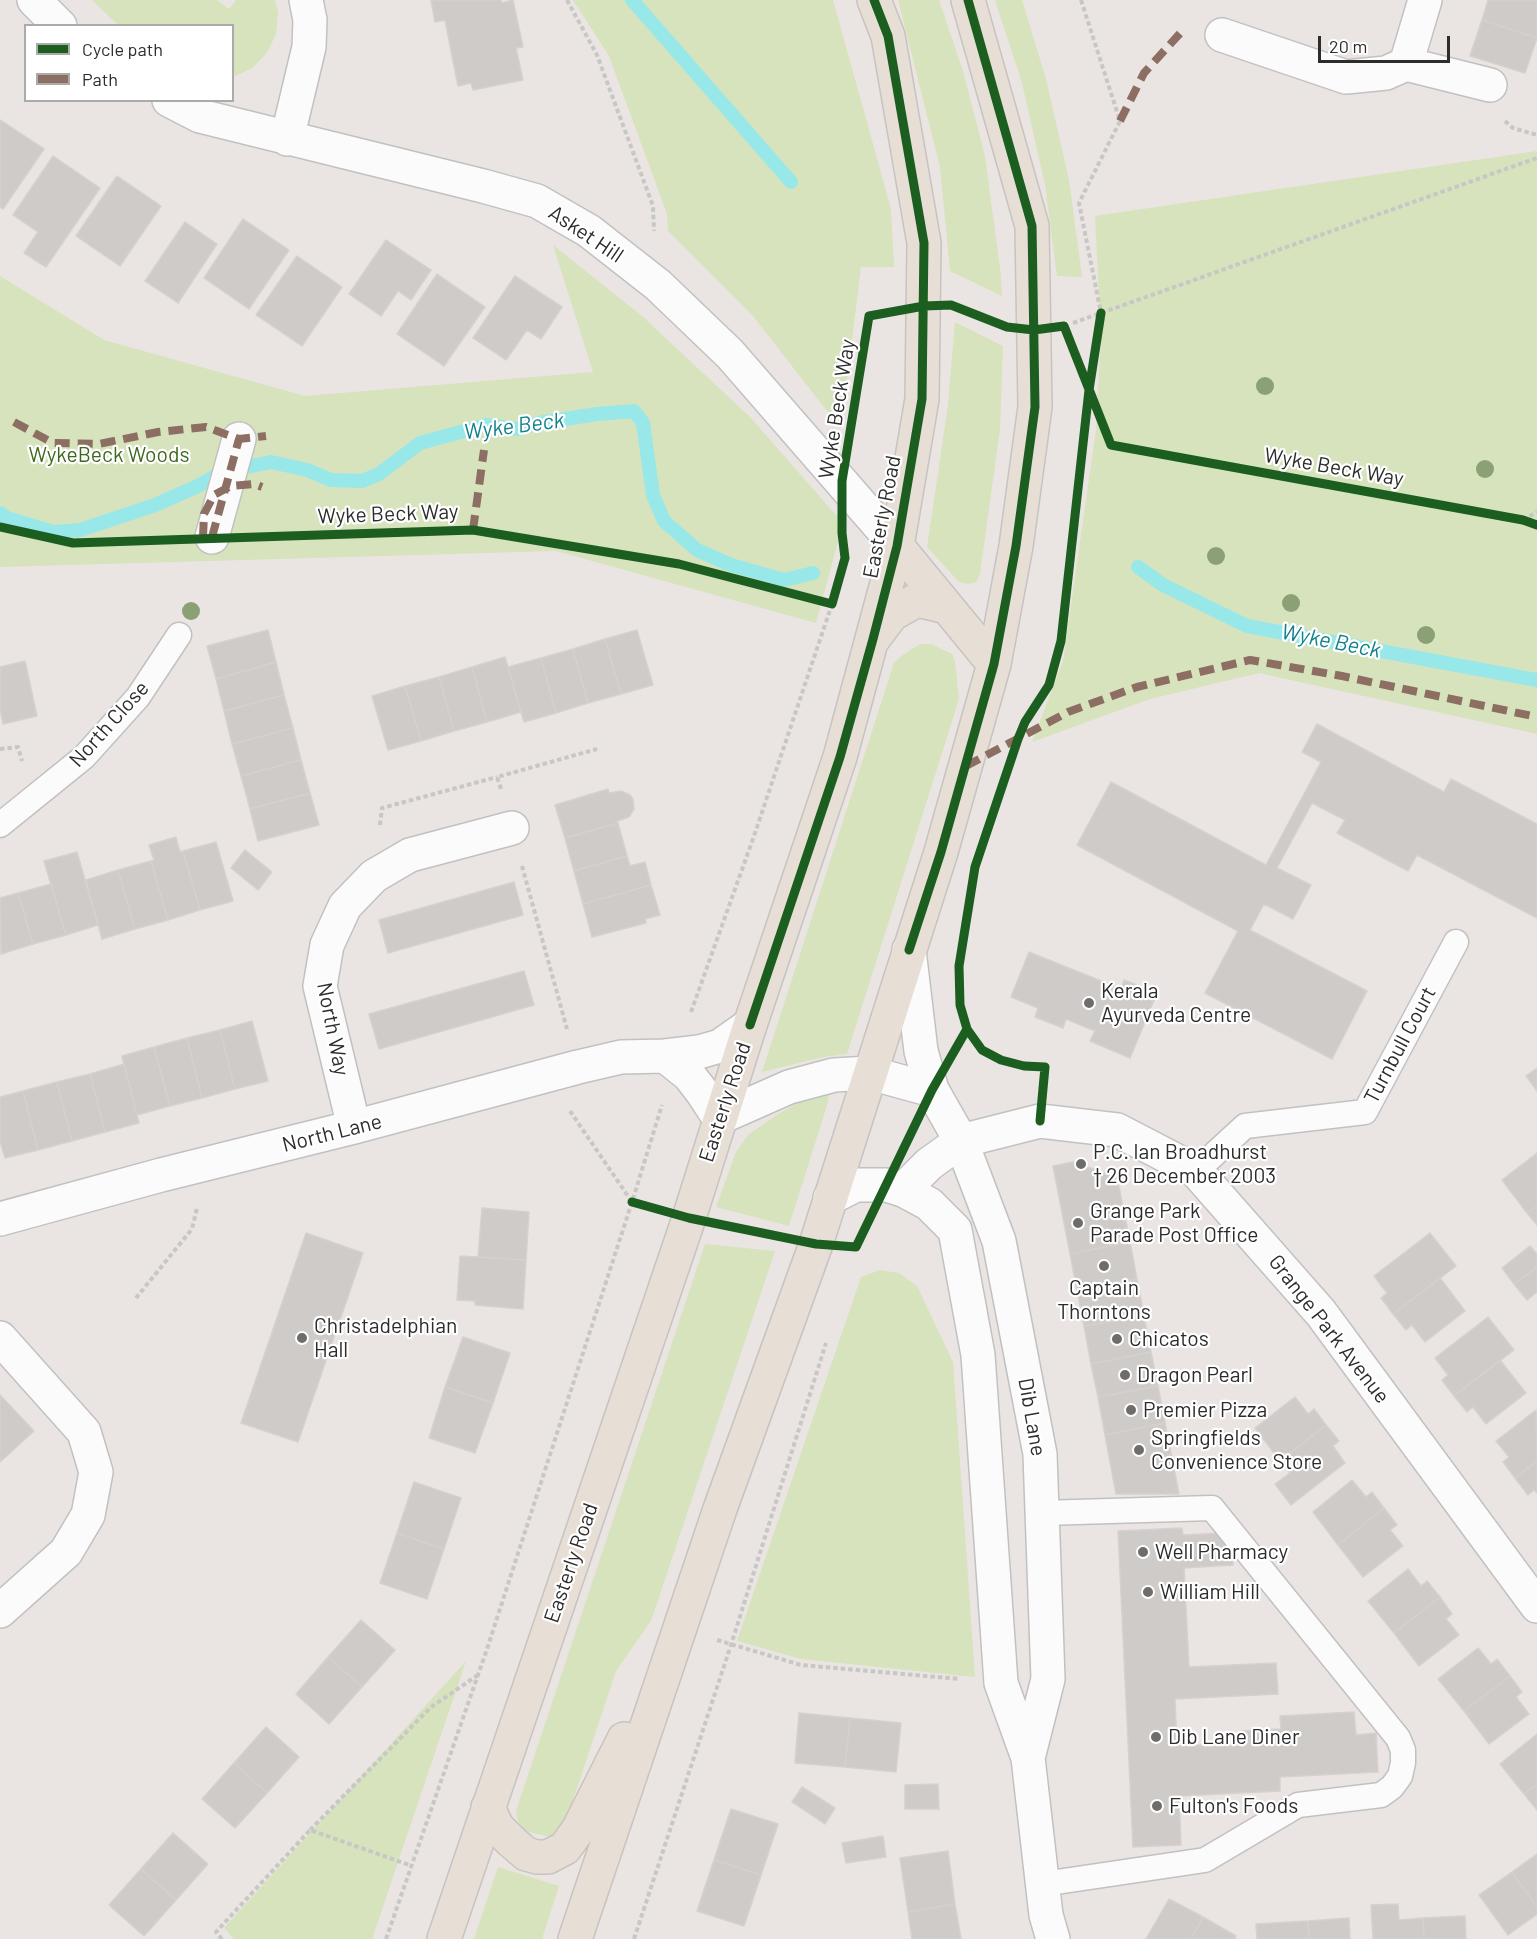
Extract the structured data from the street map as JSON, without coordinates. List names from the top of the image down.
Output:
{
  "streets": {
    "main road": ["Easterly Road"],
    "street": [
      "Asket Hill",
      "North Way",
      "North Lane",
      "Grange Park Avenue",
      "Dib Lane"
    ],
    "lane": ["North Close", "Turnbull Court"],
    "cycle path": ["Wyke Beck Way"]
  },
  "crossings": [
    ["Asket Hill", "Easterly Road"],
    ["Easterly Road", "North Lane"],
    ["North Way", "North Lane"],
    ["Turnbull Court", "Grange Park Avenue"],
    ["Grange Park Avenue", "Dib Lane"]
  ],
  "water": ["Wyke Beck"],
  "parks": ["WykeBeck Woods"],
  "places": [
    "Kerala Ayurveda Centre",
    "P.C. Ian Broadhurst † 26 December 2003",
    "Grange Park Parade Post Office",
    "Captain Thorntons",
    "Christadelphian Hall",
    "Chicatos",
    "Dragon Pearl",
    "Premier Pizza",
    "Springfields Convenience Store",
    "Well Pharmacy",
    "William Hill",
    "Dib Lane Diner",
    "Fulton's Foods"
  ],
  "legend": ["Cycle path", "Path"],
  "scale_bar": "20 m"
}
